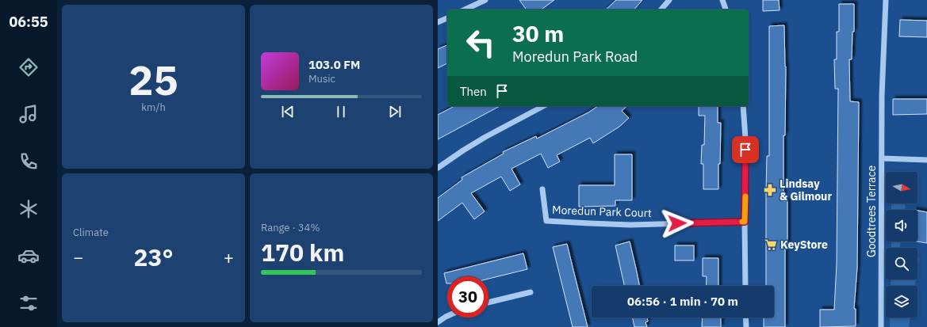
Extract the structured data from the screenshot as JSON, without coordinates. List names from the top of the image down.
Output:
{
  "streets": {
    "street": ["Moredun Park Court", "Goodtrees Terrace"]
  },
  "places": {
    "pharmacy": ["Lindsay & Gilmour"],
    "supermarket": ["KeyStore"]
  },
  "north": "right",
  "page": {
    "tabs": "06:55",
    "tile": [
      ["25", "km/h"],
      "Climate",
      ["Range · 34%", "170 km"]
    ],
    "turn": ["30 m", "Moredun Park Road"],
    "song": ["103.0 FM", "Music"],
    "then": "Then",
    "heat": ["−", "23°", "+"],
    "limit": "30",
    "trip": "06:56 · 1 min · 70 m"
  }
}
